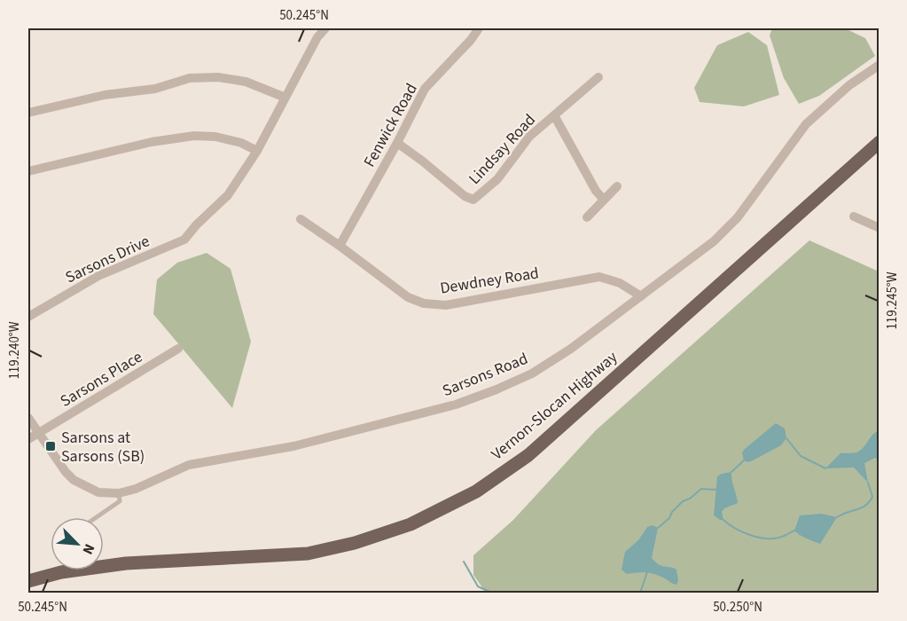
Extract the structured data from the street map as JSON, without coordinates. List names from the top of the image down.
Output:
{
  "streets": {
    "main road": ["Vernon-Slocan Highway"],
    "street": [
      "Fenwick Road",
      "Lindsay Road",
      "Sarsons Drive",
      "Dewdney Road",
      "Sarsons Road",
      "Sarsons Place"
    ]
  },
  "crossings": [
    ["Fenwick Road", "Lindsay Road"],
    ["Fenwick Road", "Dewdney Road"],
    ["Dewdney Road", "Sarsons Road"],
    ["Sarsons Road", "Sarsons Place"]
  ],
  "places": {
    "transit": ["Sarsons at Sarsons (SB)"]
  },
  "north": "bottom right",
  "coordinates": [
    "50.245°N",
    "119.245°W",
    "119.240°W",
    "50.250°N"
  ]
}
